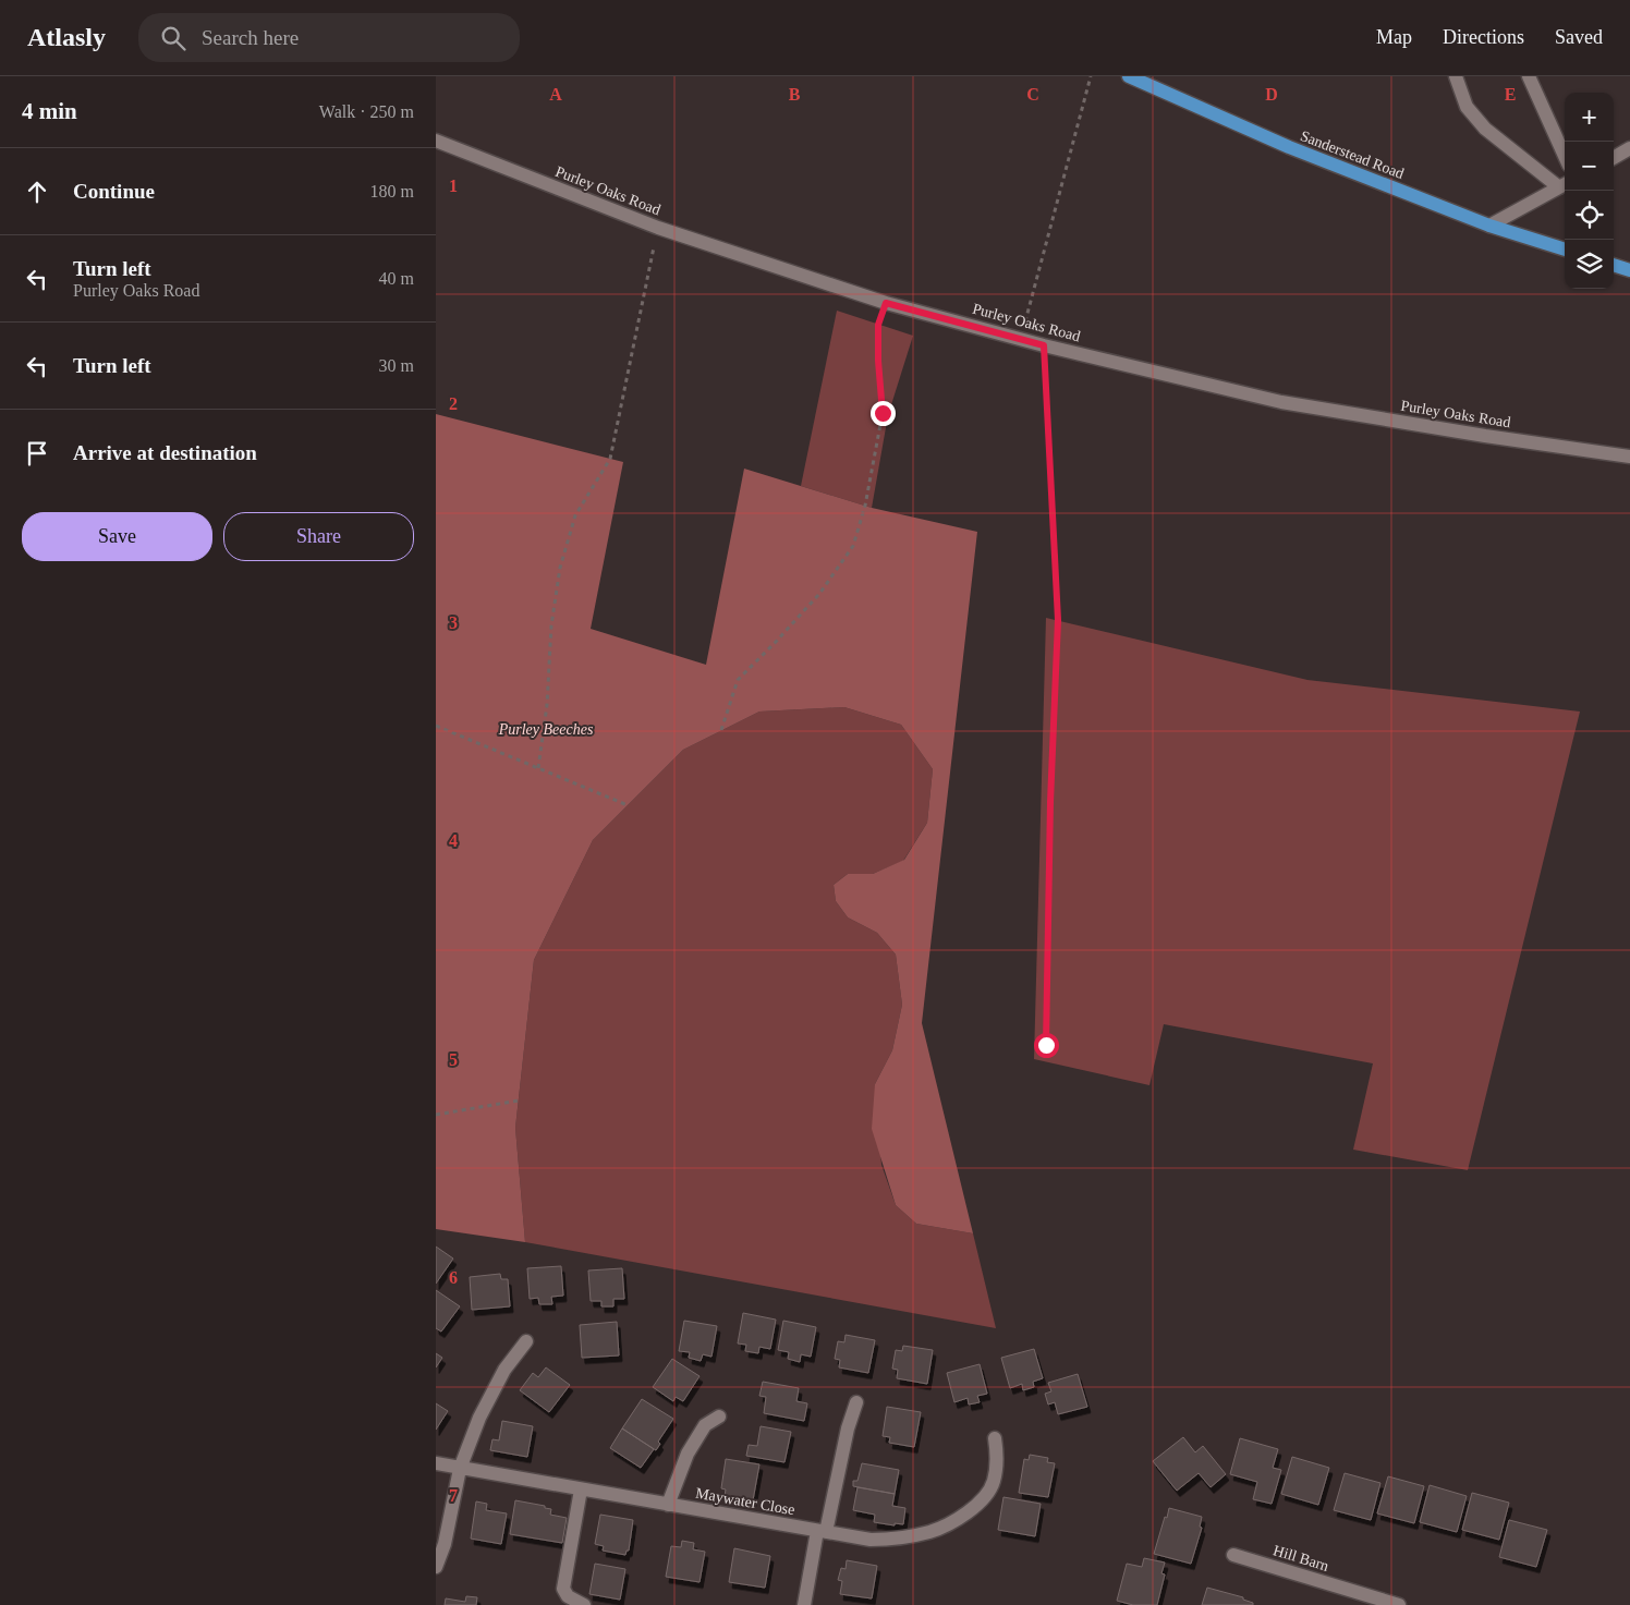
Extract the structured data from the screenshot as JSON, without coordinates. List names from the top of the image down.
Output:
{
  "streets": {
    "main road": ["Sanderstead Road"],
    "street": ["Purley Oaks Road", "Maywater Close", "Hill Barn"]
  },
  "parks": ["Purley Beeches"],
  "page": {
    "header": "Atlasly",
    "search": "Search here",
    "nav": ["Map", "Directions", "Saved"],
    "heading": ["4 min", "Walk · 250 m"],
    "map_buttons": ["+", "−"],
    "list": [
      ["Continue", "180 m"],
      ["Turn left", "Purley Oaks Road", "40 m"],
      ["Turn left", "30 m"],
      "Arrive at destination"
    ],
    "buttons": ["Save", "Share"]
  },
  "grid": {
    "columns": [
      "A",
      "B",
      "C",
      "D",
      "E"
    ],
    "rows": [
      "1",
      "2",
      "3",
      "4",
      "5",
      "6",
      "7"
    ]
  }
}
